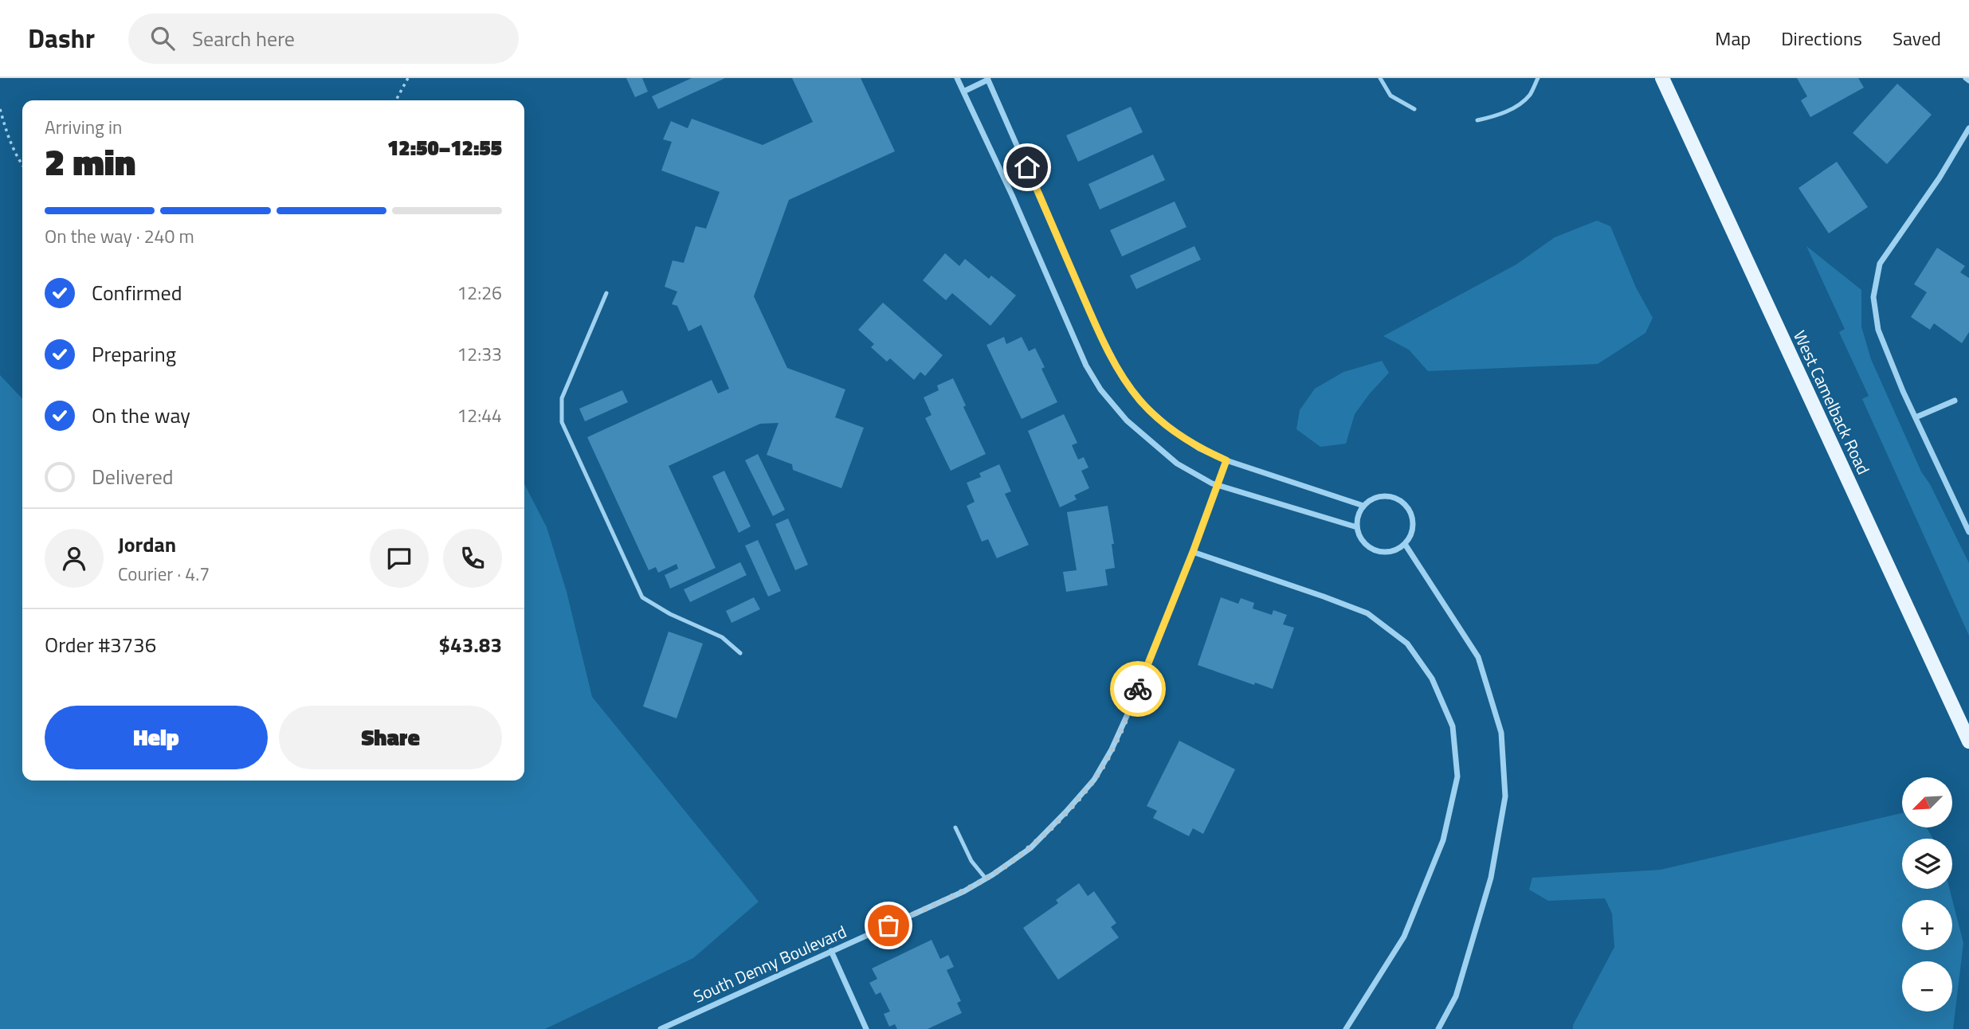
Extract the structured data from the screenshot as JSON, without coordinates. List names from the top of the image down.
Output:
{
  "streets": {
    "main road": ["West Camelback Road"],
    "street": ["South Denny Boulevard"]
  },
  "north": "bottom left",
  "page": {
    "header": "Dashr",
    "search": "Search here",
    "nav": ["Map", "Directions", "Saved"],
    "heading": ["2 min", "Arriving in", "12:50–12:55"],
    "panel": [
      "Jordan",
      "Courier · 4.7",
      "Order #3736",
      "$43.83"
    ],
    "bar": "On the way · 240 m",
    "list": [
      ["Confirmed", "12:26"],
      ["Preparing", "12:33"],
      ["On the way", "12:44"],
      "Delivered"
    ],
    "buttons": ["Help", "Share"],
    "map_buttons": ["+", "−"]
  }
}
